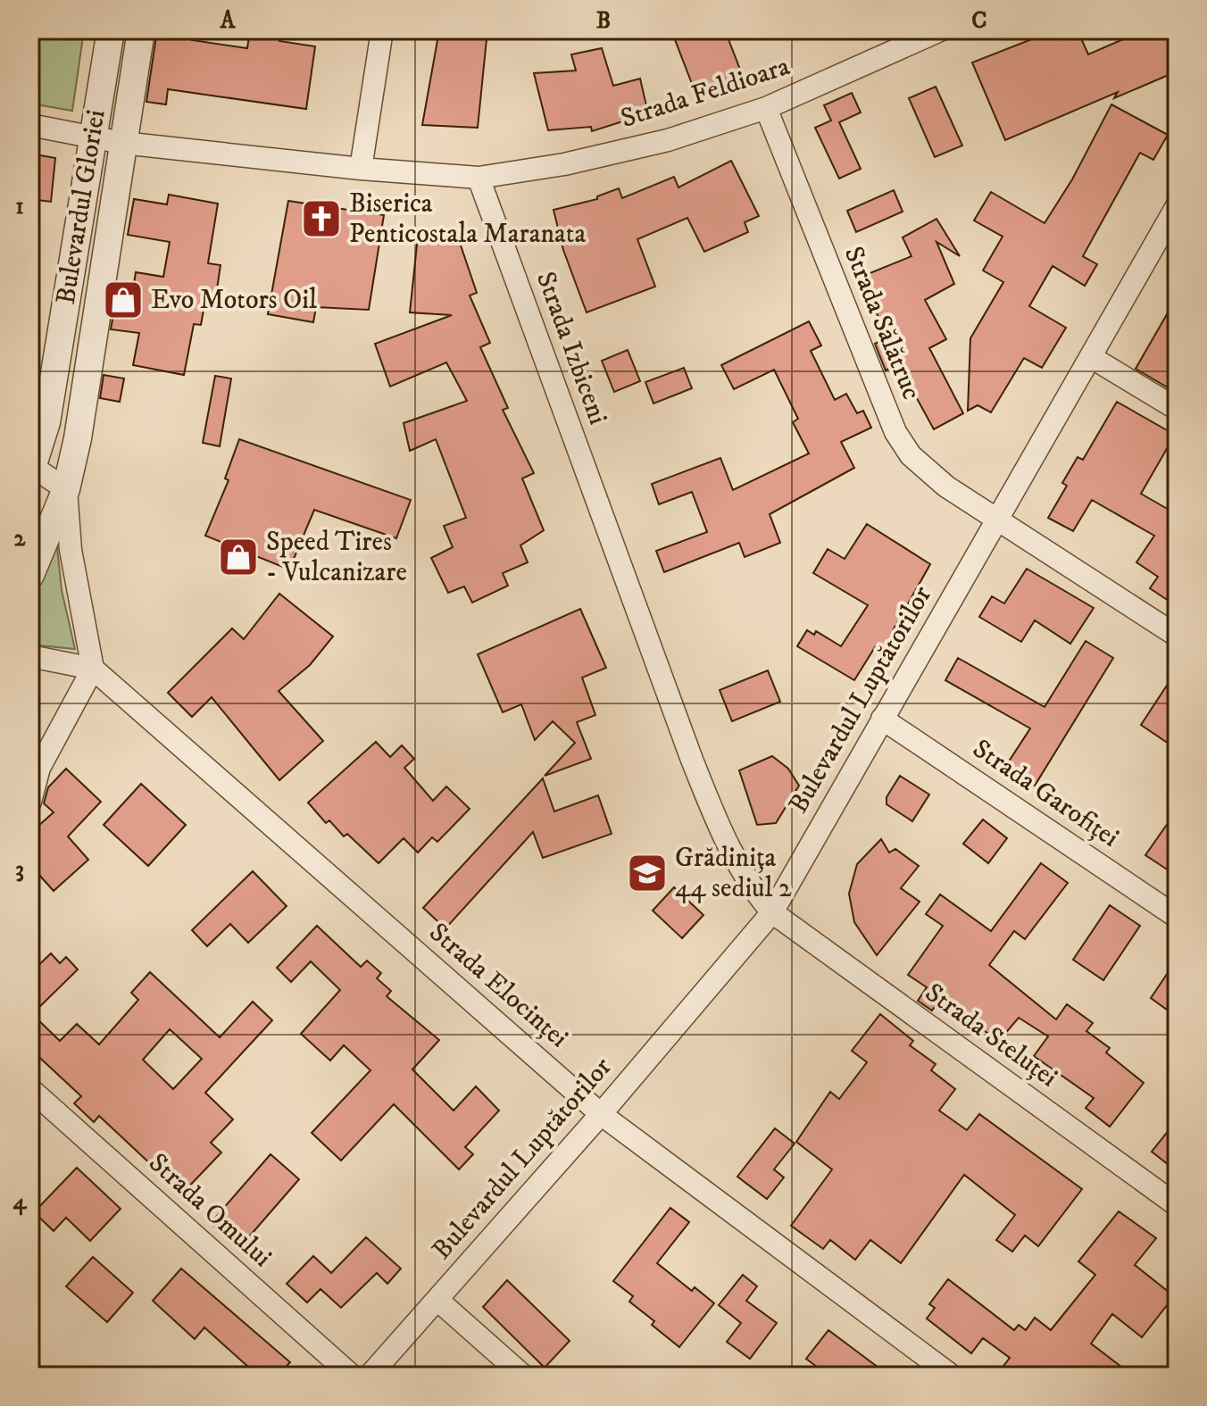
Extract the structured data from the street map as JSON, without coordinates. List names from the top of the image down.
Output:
{
  "streets": {
    "street": [
      "Strada Feldioara",
      "Bulevardul Gloriei",
      "Strada Sălătruc",
      "Strada Izbiceni",
      "Bulevardul Luptătorilor",
      "Strada Garofiței",
      "Strada Elocinței",
      "Strada Steluței",
      "Strada Omului"
    ]
  },
  "crossings": [
    ["Strada Feldioara", "Strada Sălătruc"],
    ["Strada Feldioara", "Strada Izbiceni"],
    ["Strada Sălătruc", "Bulevardul Luptătorilor"],
    ["Strada Izbiceni", "Bulevardul Luptătorilor"],
    ["Strada Izbiceni", "Strada Steluței"],
    ["Bulevardul Luptătorilor", "Strada Garofiței"],
    ["Bulevardul Luptătorilor", "Strada Elocinței"],
    ["Bulevardul Luptătorilor", "Strada Steluței"]
  ],
  "places": {
    "church": ["Biserica Penticostala Maranata"],
    "shop": ["Evo Motors Oil", "Speed Tires - Vulcanizare"],
    "school or university": ["Grădinița 44 sediul 2"]
  },
  "grid": {
    "columns": ["A", "B", "C"],
    "rows": [
      "1",
      "2",
      "3",
      "4"
    ]
  }
}
